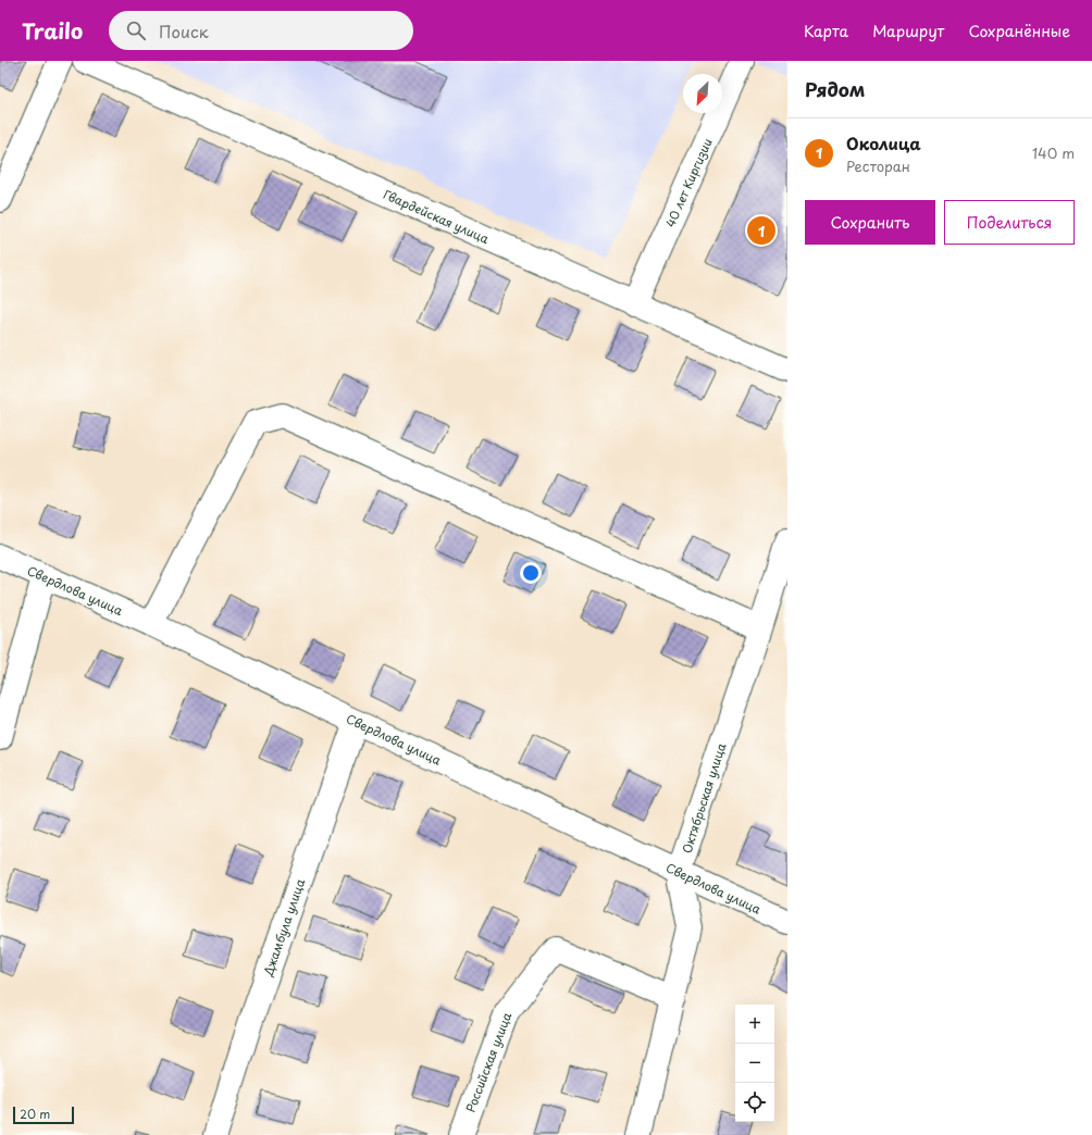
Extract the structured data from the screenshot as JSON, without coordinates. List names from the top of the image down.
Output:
{
  "streets": {
    "street": [
      "40 лет Киргизии",
      "Гвардейская улица",
      "Свердлова улица",
      "Октябрьская улица",
      "Джамбула улица",
      "Российская улица"
    ]
  },
  "crossings": [
    ["40 лет Киргизии", "Гвардейская улица"],
    ["Свердлова улица", "Октябрьская улица"],
    ["Свердлова улица", "Джамбула улица"],
    ["Октябрьская улица", "Российская улица"]
  ],
  "scale_bar": "20 m",
  "north": "bottom left",
  "page": {
    "header": "Trailo",
    "search": "Поиск",
    "nav": ["Карта", "Маршрут", "Сохранённые"],
    "heading": "Рядом",
    "list": [
      {
        "mark": "1",
        "name": "Околица",
        "note": "Ресторан",
        "value": "140 m"
      }
    ],
    "buttons": ["Сохранить", "Поделиться"],
    "pins": "1",
    "map_buttons": ["+", "−"],
    "scale": "20 m"
  }
}
